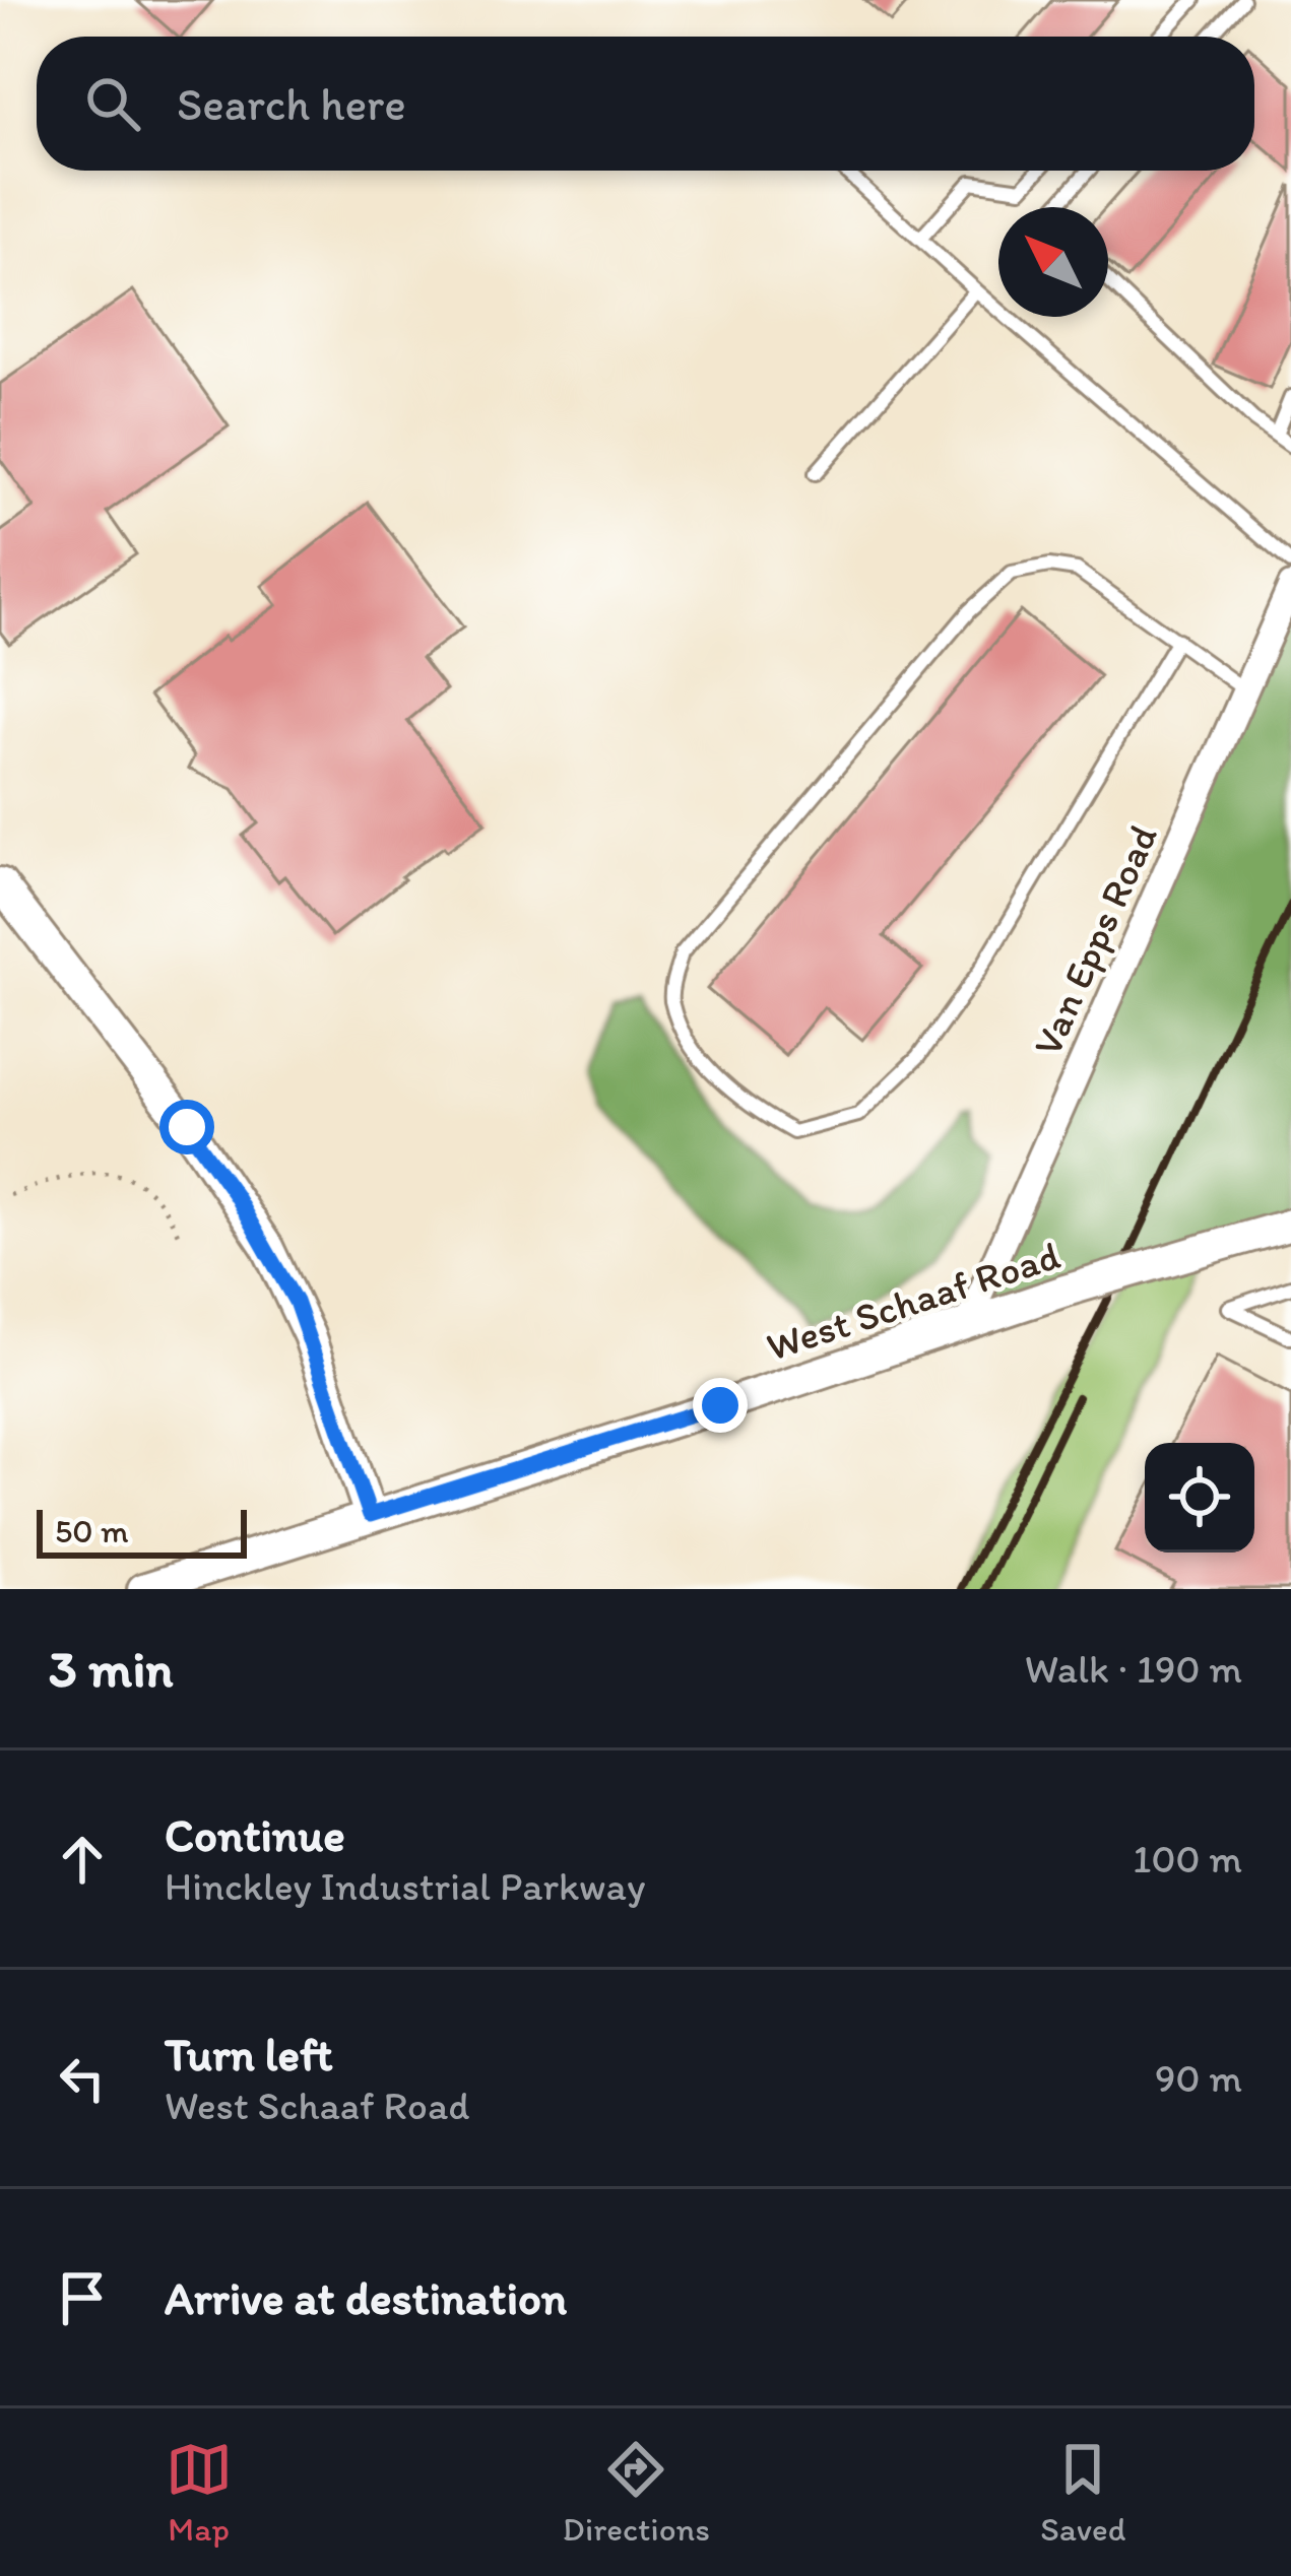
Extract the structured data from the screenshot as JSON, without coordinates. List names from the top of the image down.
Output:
{
  "streets": {
    "street": ["Van Epps Road", "West Schaaf Road"]
  },
  "crossings": [
    ["Van Epps Road", "West Schaaf Road"]
  ],
  "scale_bar": "50 m",
  "north": "top left",
  "page": {
    "search": "Search here",
    "scale": "50 m",
    "heading": ["3 min", "Walk · 190 m"],
    "list": [
      ["Continue", "Hinckley Industrial Parkway", "100 m"],
      ["Turn left", "West Schaaf Road", "90 m"],
      "Arrive at destination"
    ],
    "nav": ["Map", "Directions", "Saved"]
  }
}
